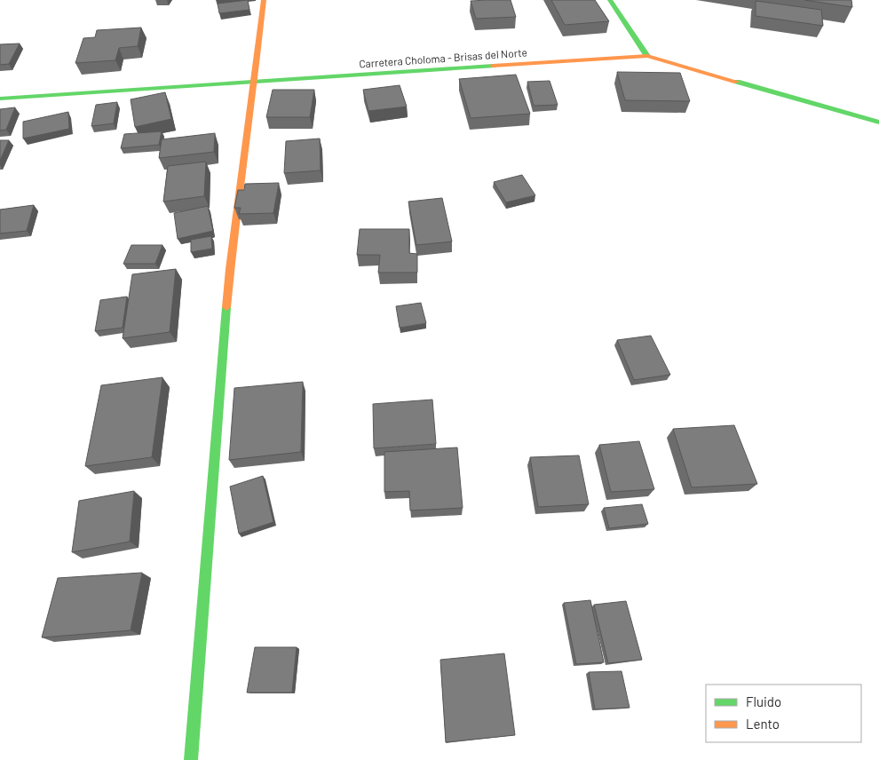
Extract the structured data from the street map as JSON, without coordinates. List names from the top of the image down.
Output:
{
  "streets": {
    "street": ["Carretera Choloma - Brisas del Norte"]
  },
  "legend": ["Fluido", "Lento"]
}
